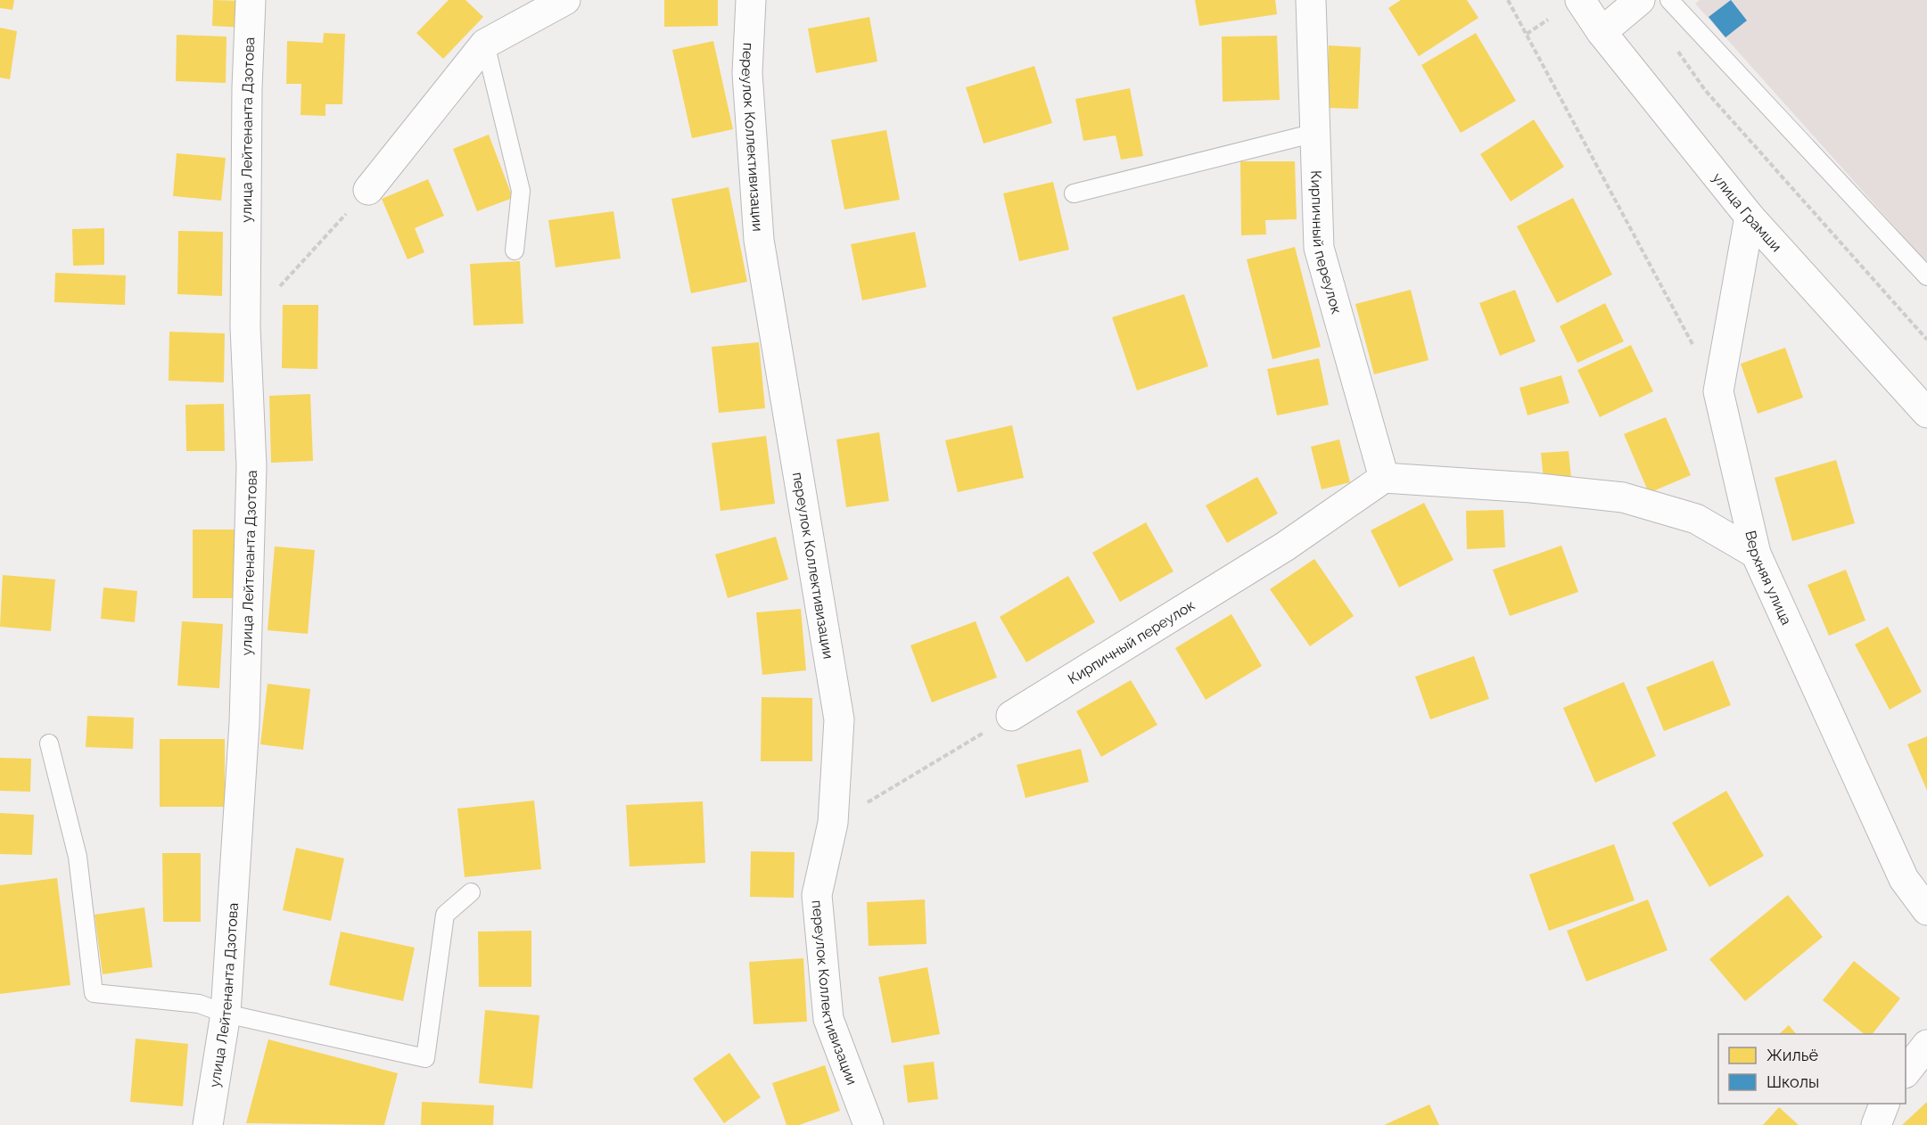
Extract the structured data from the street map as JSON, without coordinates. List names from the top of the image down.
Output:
{
  "streets": {
    "main road": [
      "улица Лейтенанта Дзотова",
      "переулок Коллективизации",
      "улица Грамши",
      "Кирпичный переулок",
      "Верхняя улица"
    ]
  },
  "crossings": [
    ["улица Грамши", "Верхняя улица"]
  ],
  "legend": ["Жильё", "Школы"]
}
